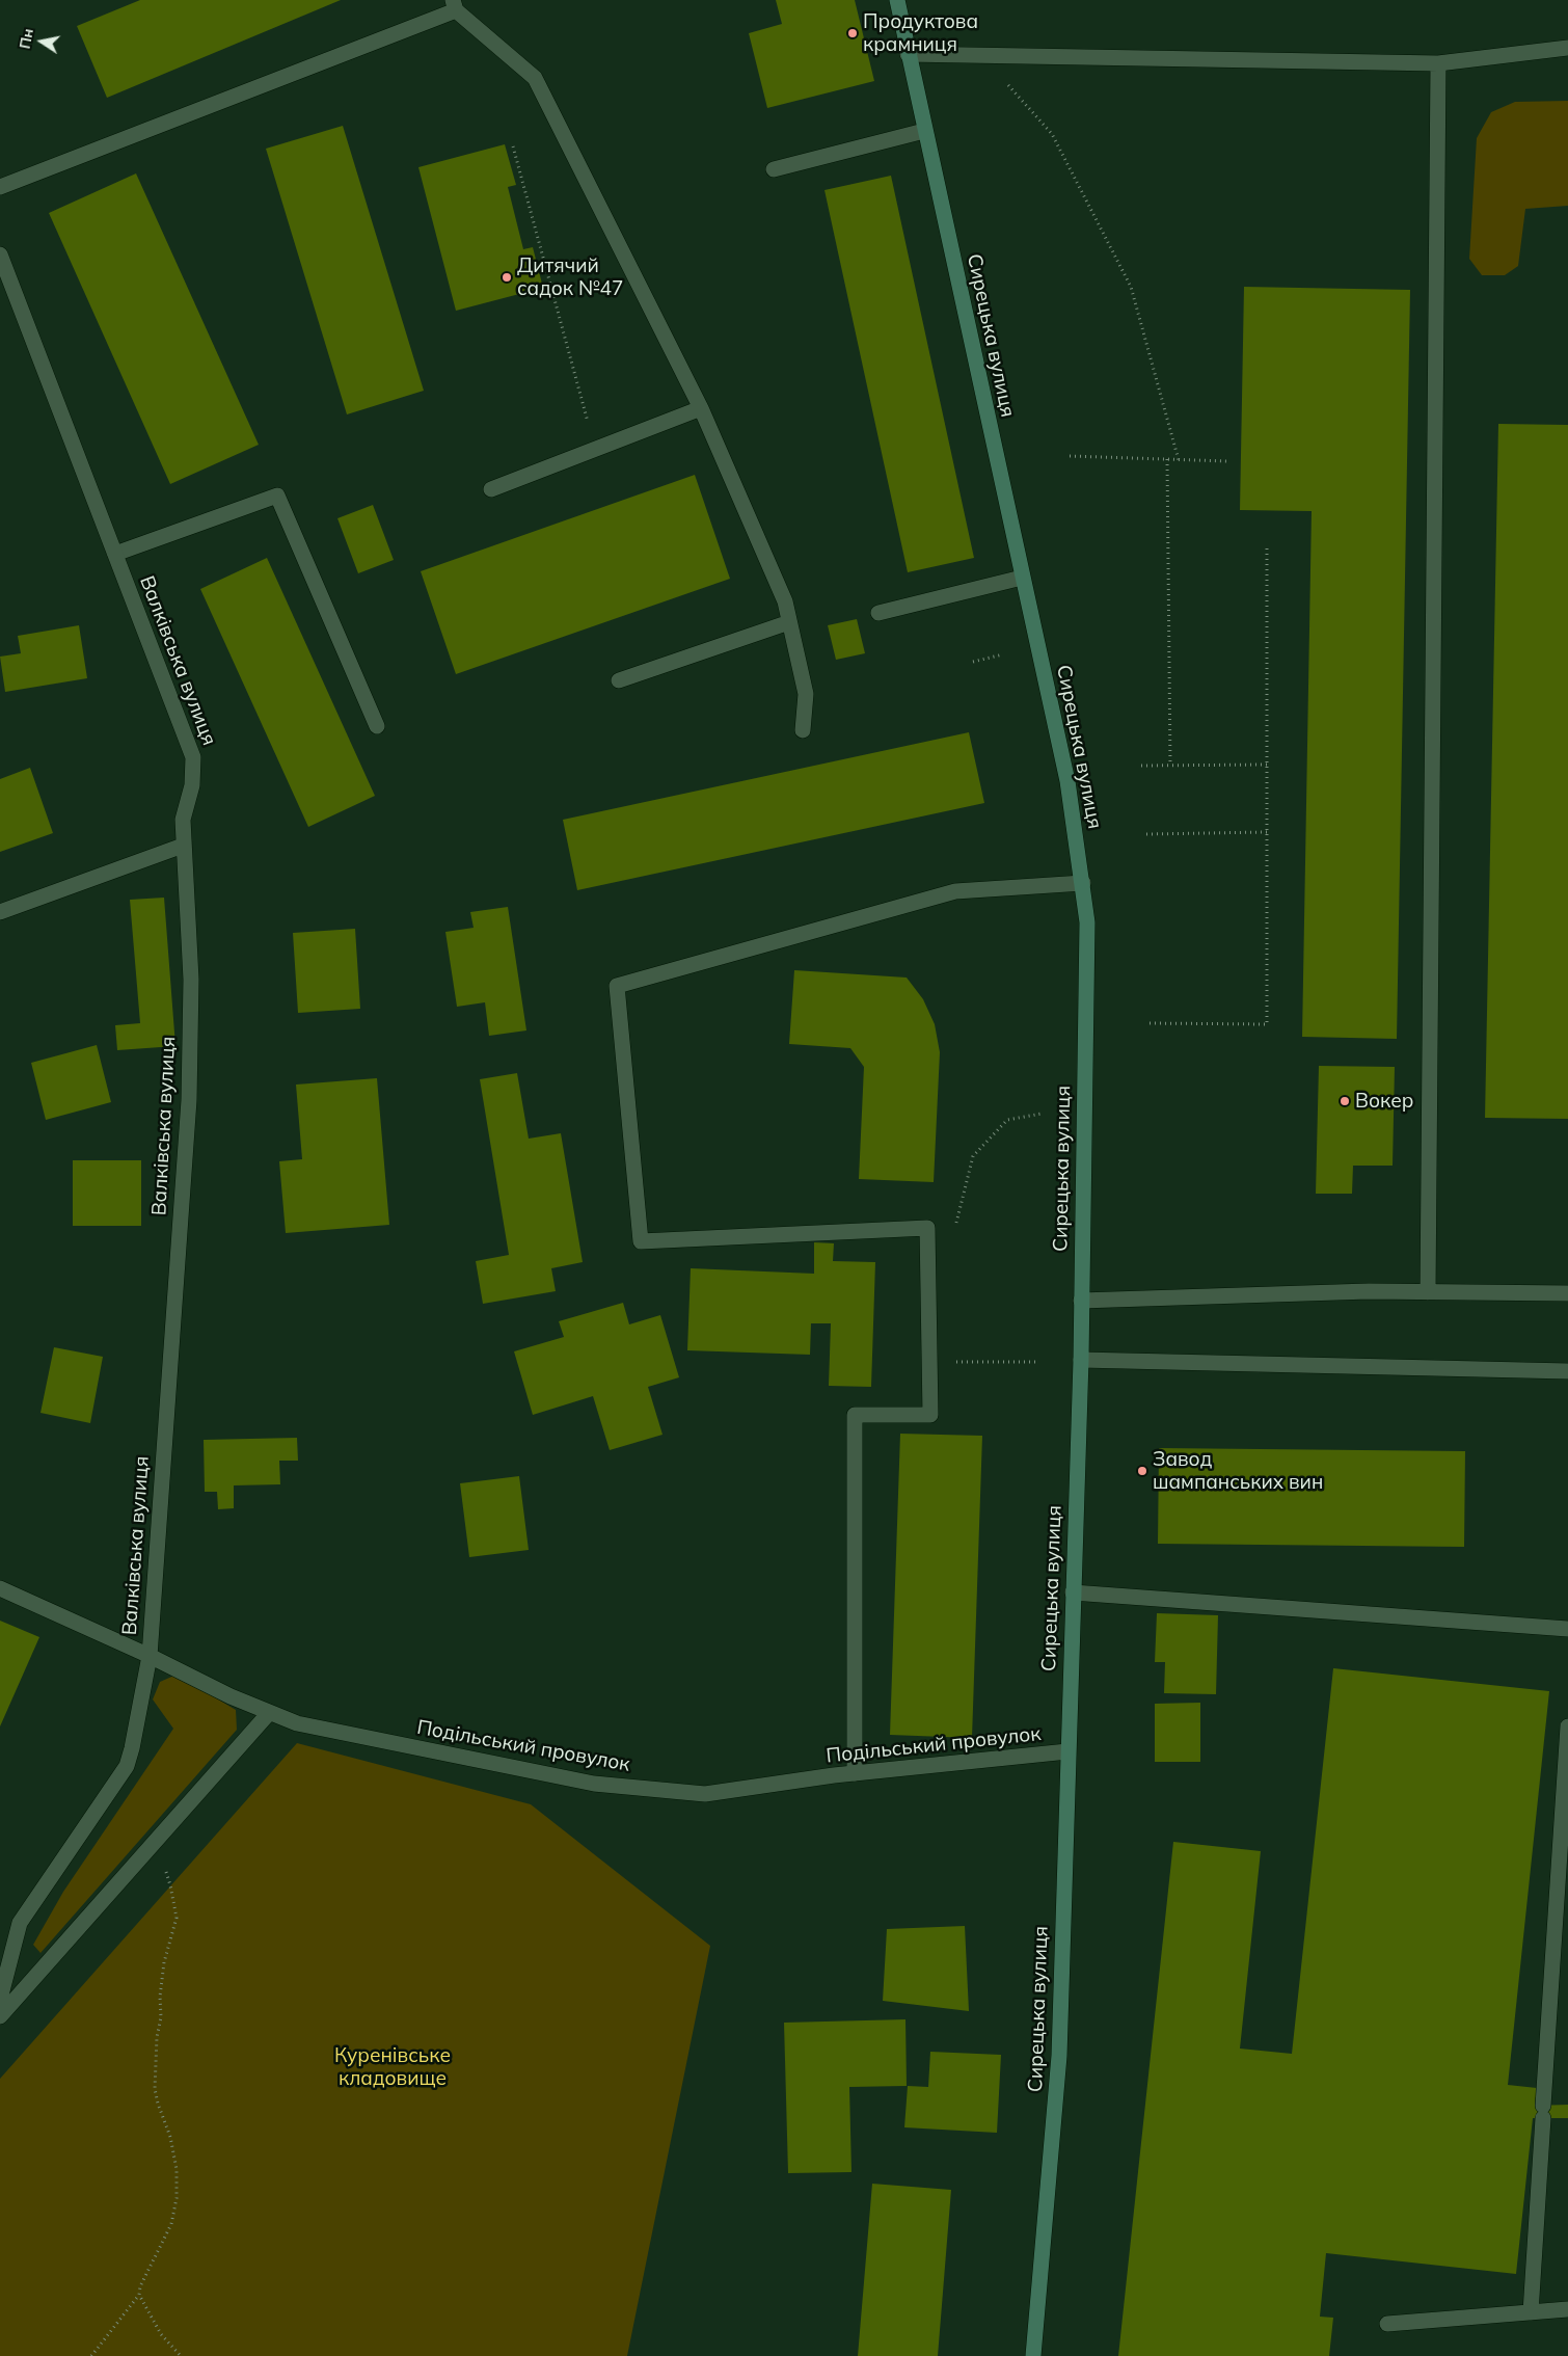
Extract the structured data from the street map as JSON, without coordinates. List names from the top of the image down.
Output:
{
  "streets": {
    "main road": ["Сирецька вулиця"],
    "street": ["Валківська вулиця", "Подільський провулок"]
  },
  "crossings": [
    ["Сирецька вулиця", "Подільський провулок"],
    ["Валківська вулиця", "Подільський провулок"]
  ],
  "parks": ["Куренівське кладовище"],
  "places": [
    "Продуктова крамниця",
    "Дитячий садок №47",
    "Вокер",
    "Завод шампанських вин"
  ],
  "north": "left"
}
